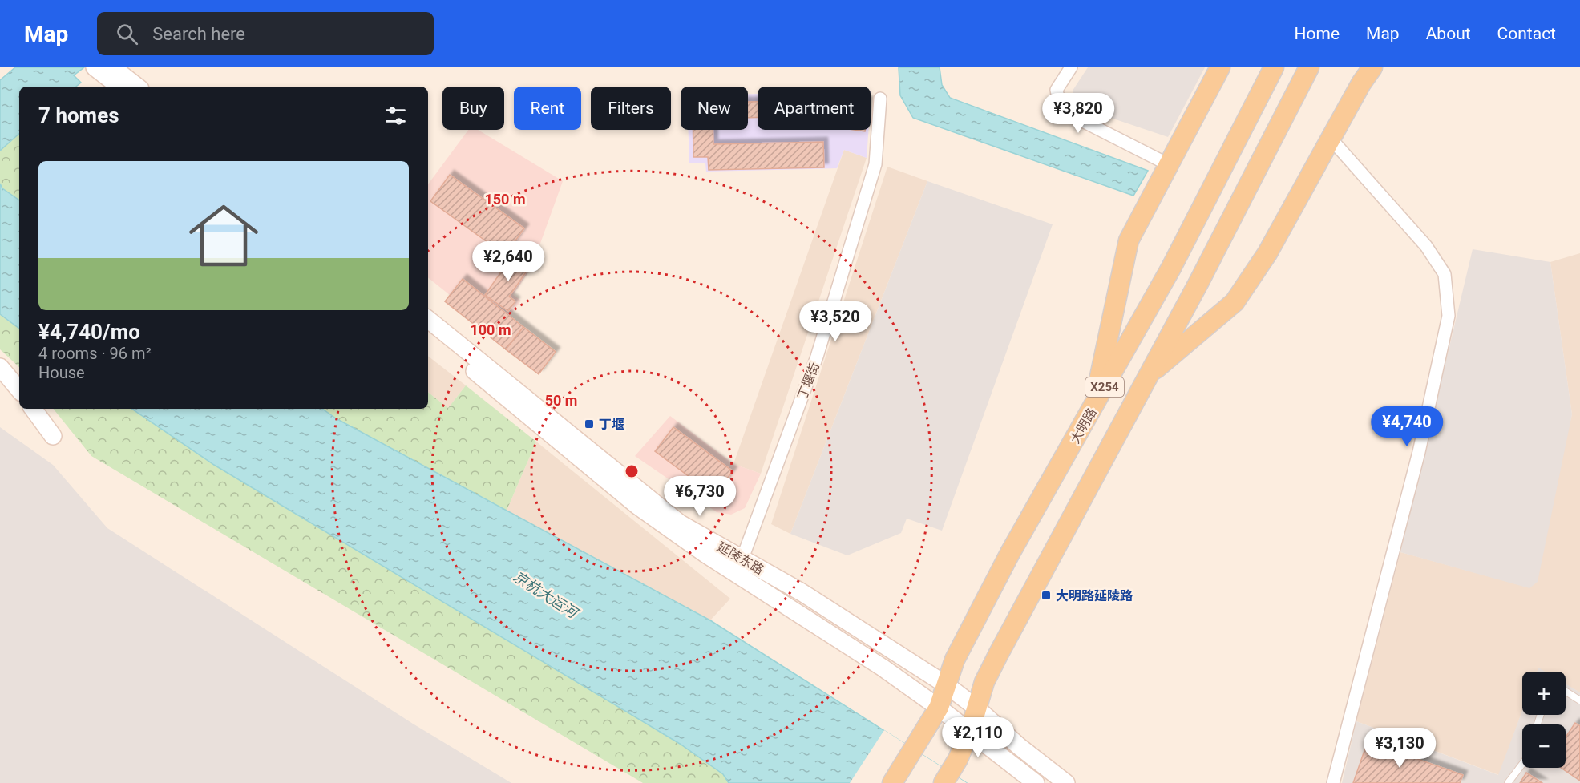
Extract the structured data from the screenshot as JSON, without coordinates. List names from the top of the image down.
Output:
{
  "streets": {
    "main road": ["X254", "大明路", "延陵东路"],
    "street": ["丁堰街"]
  },
  "crossings": [
    ["丁堰街", "延陵东路"],
    ["X254", "延陵东路"],
    ["大明路", "延陵东路"]
  ],
  "water": ["京杭大运河"],
  "places": {
    "transit": ["丁堰", "大明路延陵路"]
  },
  "page": {
    "header": "Map",
    "search": "Search here",
    "nav": [
      "Home",
      "Map",
      "About",
      "Contact"
    ],
    "chip": [
      "Buy",
      "Rent",
      "Filters",
      "New",
      "Apartment"
    ],
    "heading": "7 homes",
    "price": [
      "¥3,820",
      "¥2,640",
      "¥3,520",
      "¥4,740",
      "¥6,730",
      "¥2,110",
      "¥3,130"
    ],
    "list": [
      {
        "name": "¥4,740/mo",
        "note": "4 rooms · 96 m² · House"
      }
    ],
    "map_buttons": ["+", "−"]
  },
  "rings": ["150 m", "100 m", "50 m"]
}
